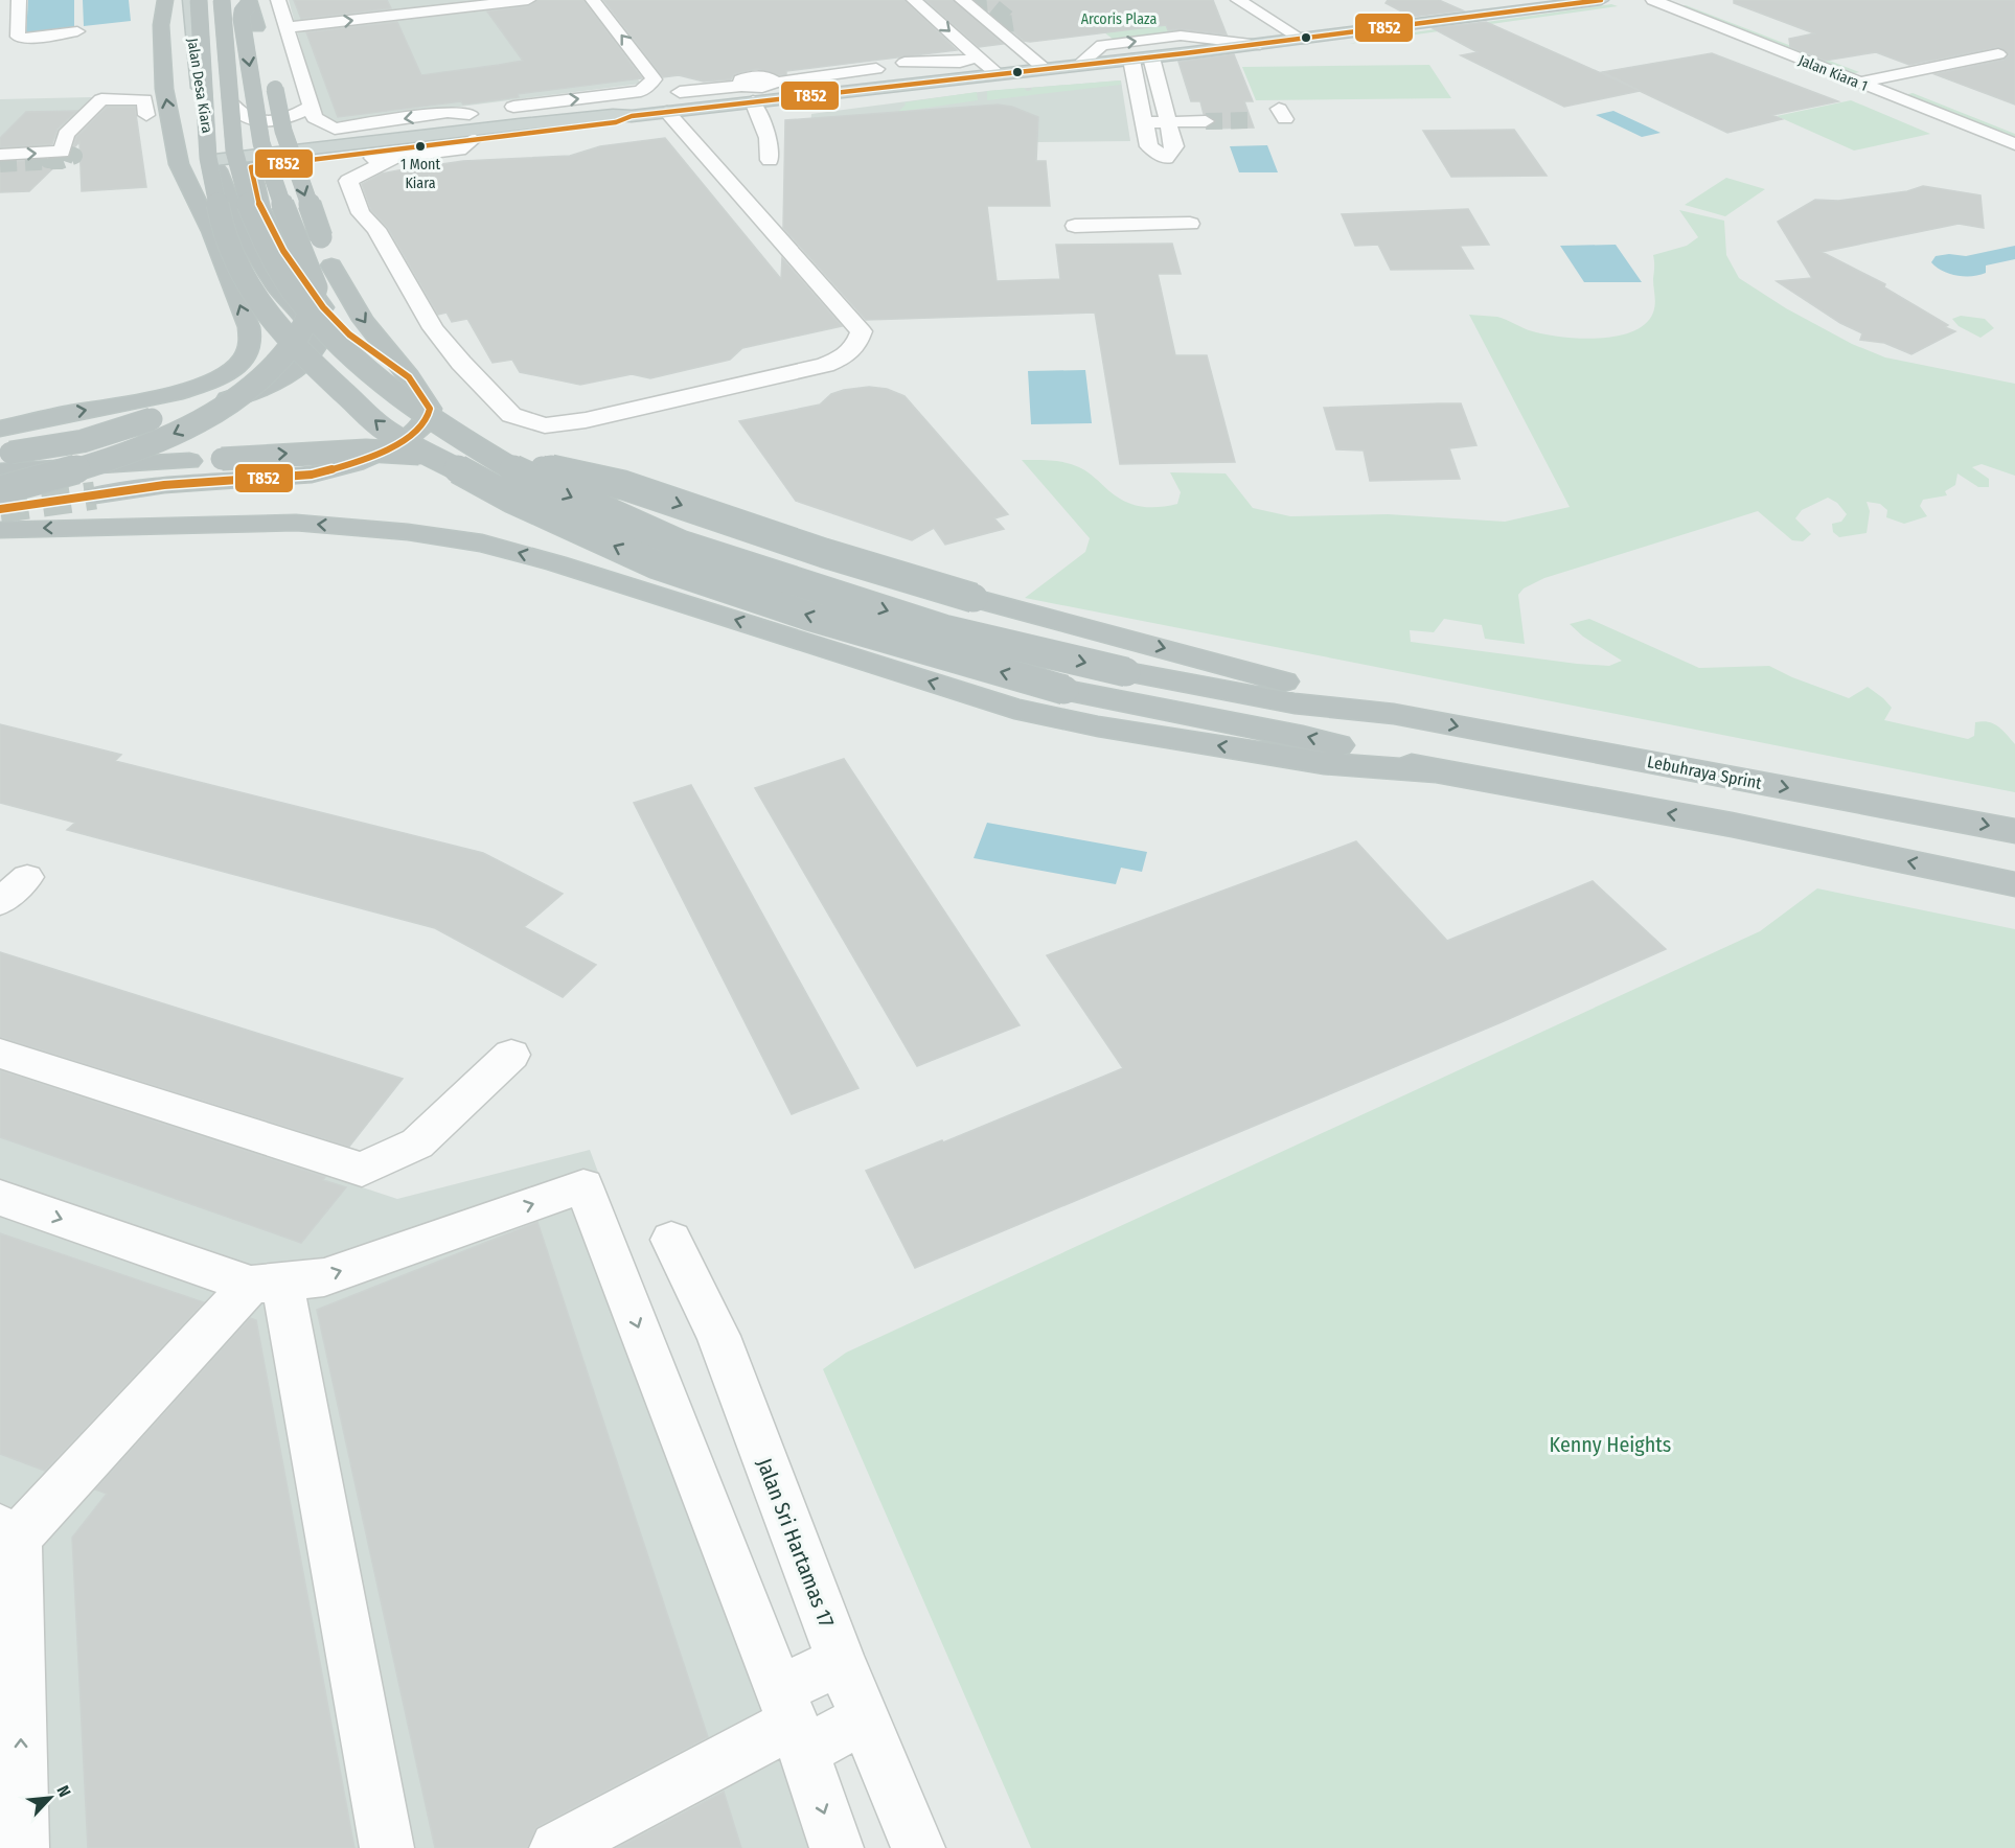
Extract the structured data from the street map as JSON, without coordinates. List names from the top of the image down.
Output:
{
  "streets": {
    "highway": ["Lebuhraya Sprint"],
    "main road": ["Jalan Desa Kiara"],
    "street": ["Jalan Kiara 1", "Jalan Sri Hartamas 17"]
  },
  "parks": ["Arcoris Plaza", "Kenny Heights"],
  "places": ["1 Mont Kiara"],
  "lines": ["transit line T852"],
  "north": "top right"
}
